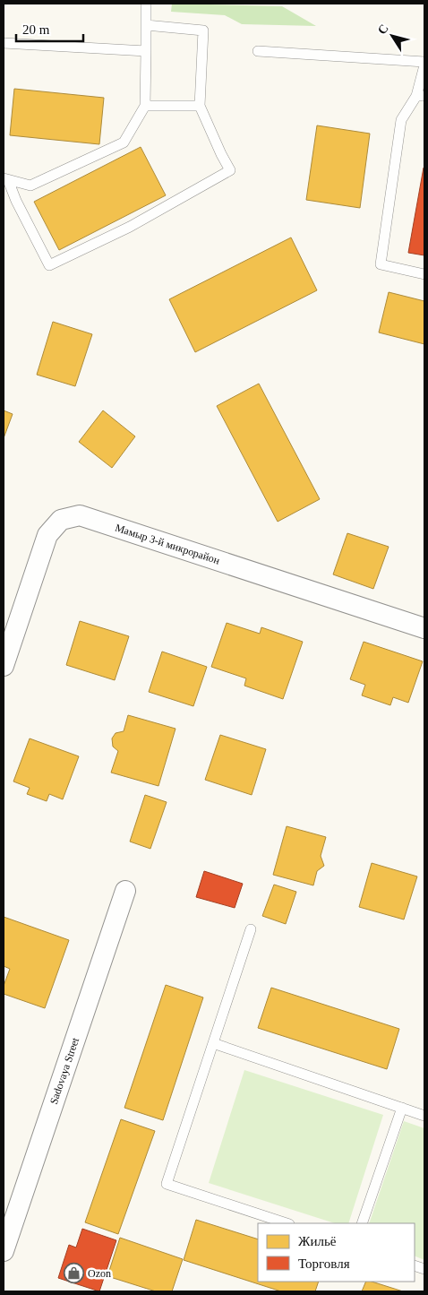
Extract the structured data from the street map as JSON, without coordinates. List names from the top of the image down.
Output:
{
  "streets": {
    "street": ["Мамыр 3-й микрорайон", "Sadovaya Street"]
  },
  "places": {
    "shop": ["Ozon"]
  },
  "legend": ["Жильё", "Торговля"],
  "scale_bar": "20 m",
  "north": "top left"
}
